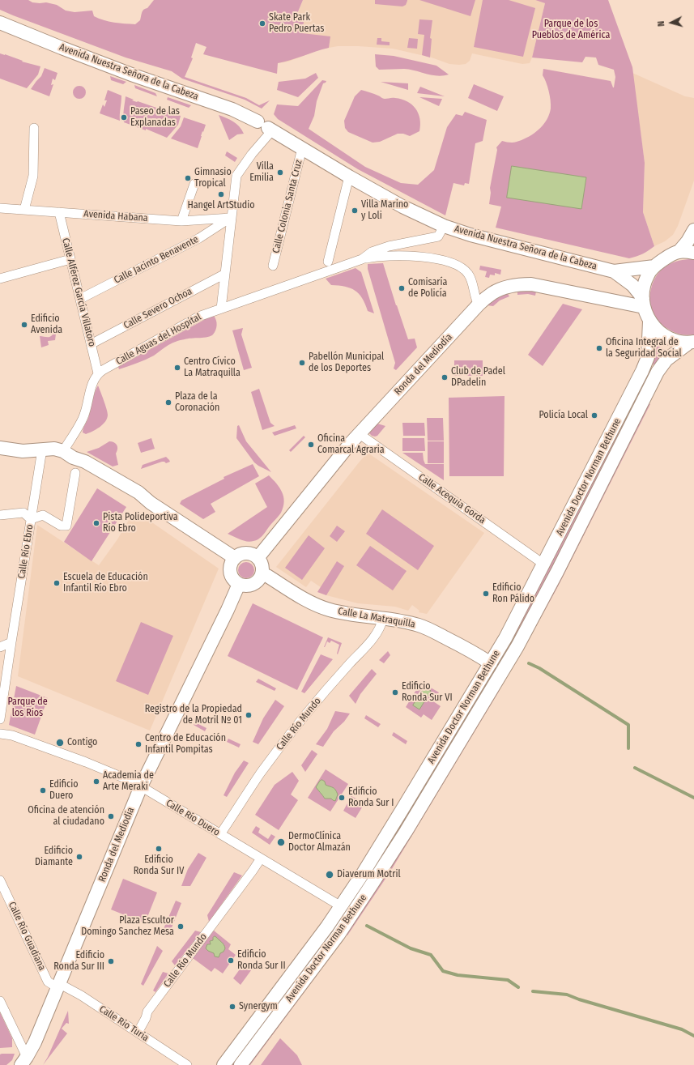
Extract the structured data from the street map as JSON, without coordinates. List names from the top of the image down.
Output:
{
  "streets": {
    "main road": [
      "Avenida Nuestra Señora de la Cabeza",
      "Ronda del Mediodía",
      "Avenida Doctor Norman Bethune",
      "Calle La Matraquilla"
    ],
    "street": [
      "Calle Colonia Santa Cruz",
      "Avenida Habana",
      "Calle Jacinto Benavente",
      "Calle Alférez García Villatoro",
      "Calle Severo Ochoa",
      "Calle Aguas del Hospital",
      "Calle Acequia Gorda",
      "Calle Río Ebro",
      "Calle Río Mundo",
      "Calle Río Duero",
      "Calle Río Guadiana",
      "Calle Río Turia"
    ]
  },
  "crossings": [
    ["Avenida Nuestra Señora de la Cabeza", "Calle Colonia Santa Cruz"],
    ["Avenida Nuestra Señora de la Cabeza", "Calle Aguas del Hospital"],
    ["Avenida Nuestra Señora de la Cabeza", "Ronda del Mediodía"],
    ["Avenida Habana", "Calle Jacinto Benavente"],
    ["Avenida Habana", "Calle Alférez García Villatoro"],
    ["Calle Jacinto Benavente", "Calle Alférez García Villatoro"],
    ["Calle Alférez García Villatoro", "Calle Severo Ochoa"],
    ["Calle Alférez García Villatoro", "Calle Aguas del Hospital"],
    ["Calle Aguas del Hospital", "Ronda del Mediodía"],
    ["Ronda del Mediodía", "Calle Acequia Gorda"],
    ["Ronda del Mediodía", "Calle La Matraquilla"],
    ["Ronda del Mediodía", "Calle Río Duero"],
    ["Ronda del Mediodía", "Calle Río Guadiana"],
    ["Ronda del Mediodía", "Calle Río Turia"],
    ["Avenida Doctor Norman Bethune", "Calle Acequia Gorda"],
    ["Avenida Doctor Norman Bethune", "Calle La Matraquilla"],
    ["Avenida Doctor Norman Bethune", "Calle Río Duero"],
    ["Calle La Matraquilla", "Calle Río Mundo"],
    ["Calle Río Mundo", "Calle Río Duero"],
    ["Calle Río Mundo", "Calle Río Turia"],
    ["Calle Río Guadiana", "Calle Río Turia"]
  ],
  "parks": ["Parque de los Pueblos de América", "Parque de los Ríos"],
  "places": [
    "Skate Park Pedro Puertas",
    "Paseo de las Explanadas",
    "Villa Emilia",
    "Gimnasio Tropical",
    "Hangel ArtStudio",
    "Villa Marino y Loli",
    "Comisaría de Policía",
    "Edificio Avenida",
    "Oficina Integral de la Seguridad Social",
    "Pabellón Municipal de los Deportes",
    "Centro Cívico La Matraquilla",
    "Club de Padel DPadelin",
    "Plaza de la Coronación",
    "Policía Local",
    "Oficina Comarcal Agraria",
    "Pista Polideportiva Río Ebro",
    "Escuela de Educación Infantil Río Ebro",
    "Edificio Ron Pálido",
    "Edificio Ronda Sur VI",
    "Registro de la Propiedad de Motril Nº 01",
    "Contigo",
    "Centro de Educación Infantil Pompitas",
    "Academia de Arte Meraki",
    "Edificio Duero",
    "Edificio Ronda Sur I",
    "Oficina de atención al ciudadano",
    "DermoClínica Doctor Almazán",
    "Edificio Ronda Sur IV",
    "Edificio Diamante",
    "Diaverum Motril",
    "Plaza Escultor Domingo Sanchez Mesa",
    "Edificio Ronda Sur II",
    "Edificio Ronda Sur III",
    "Synergym"
  ],
  "north": "left"
}
